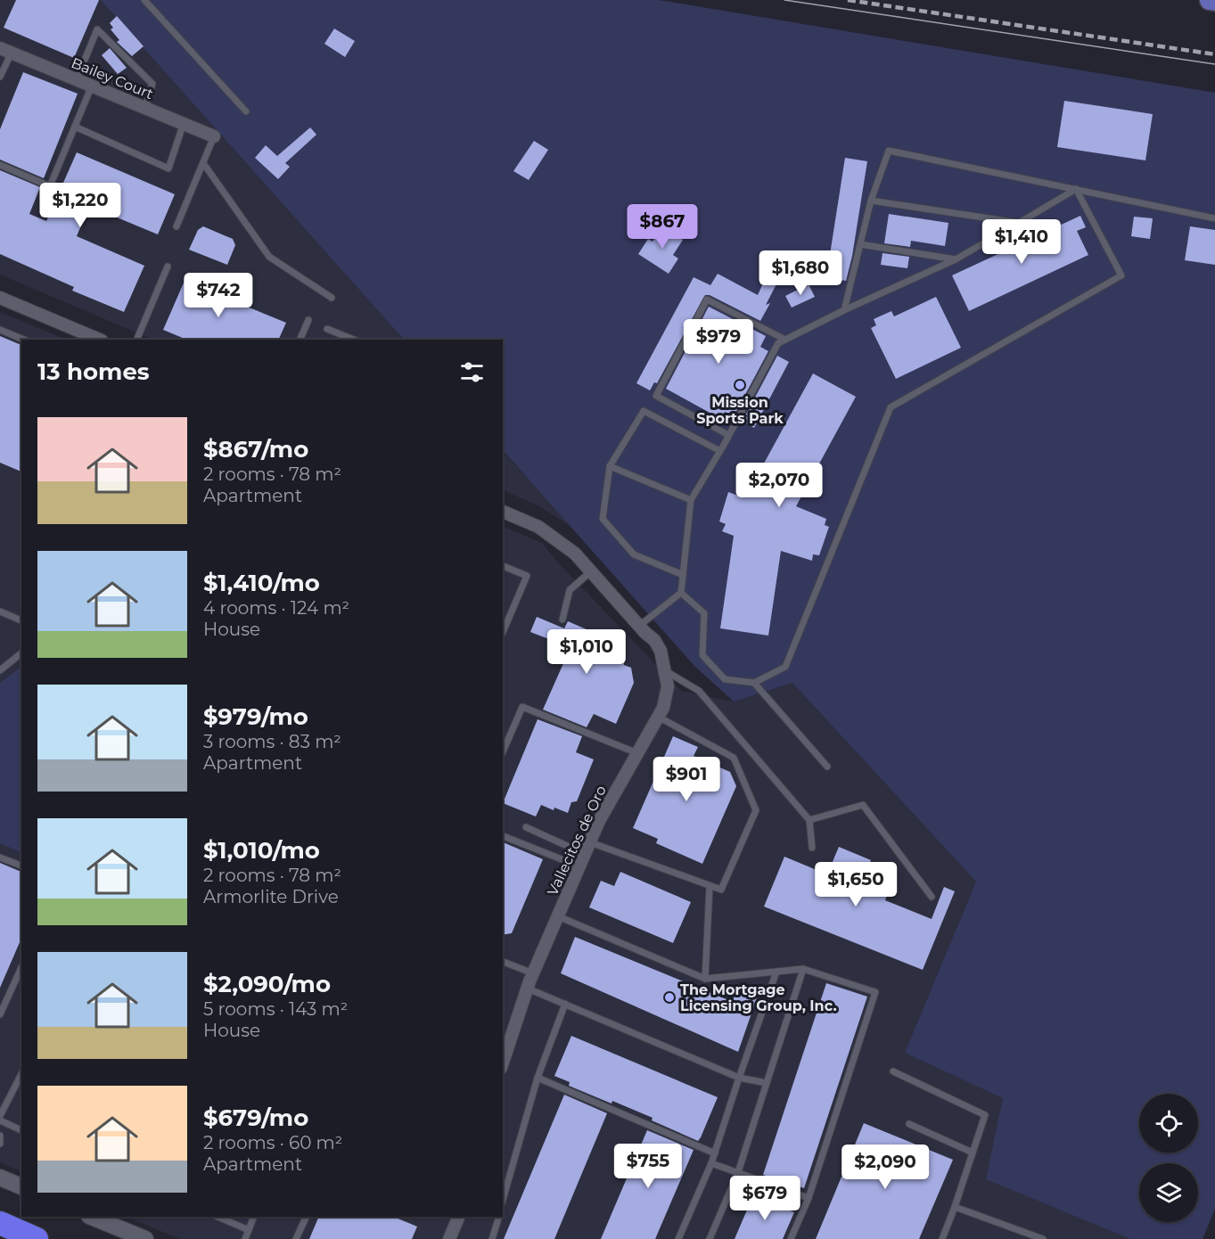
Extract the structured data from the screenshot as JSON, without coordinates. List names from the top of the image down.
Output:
{
  "streets": {
    "street": ["Bailey Court", "Vallecitos de Oro"]
  },
  "places": ["Mission Sports Park", "The Mortgage Licensing Group, Inc."],
  "page": {
    "price": [
      "$1,220",
      "$867",
      "$1,410",
      "$1,680",
      "$742",
      "$979",
      "$2,070",
      "$1,010",
      "$901",
      "$1,650",
      "$755",
      "$2,090",
      "$679"
    ],
    "heading": "13 homes",
    "list": [
      {
        "name": "$867/mo",
        "note": "2 rooms · 78 m² · Apartment"
      },
      {
        "name": "$1,410/mo",
        "note": "4 rooms · 124 m² · House"
      },
      {
        "name": "$979/mo",
        "note": "3 rooms · 83 m² · Apartment"
      },
      {
        "name": "$1,010/mo",
        "note": "2 rooms · 78 m² · Armorlite Drive"
      },
      {
        "name": "$2,090/mo",
        "note": "5 rooms · 143 m² · House"
      },
      {
        "name": "$679/mo",
        "note": "2 rooms · 60 m² · Apartment"
      }
    ]
  }
}
